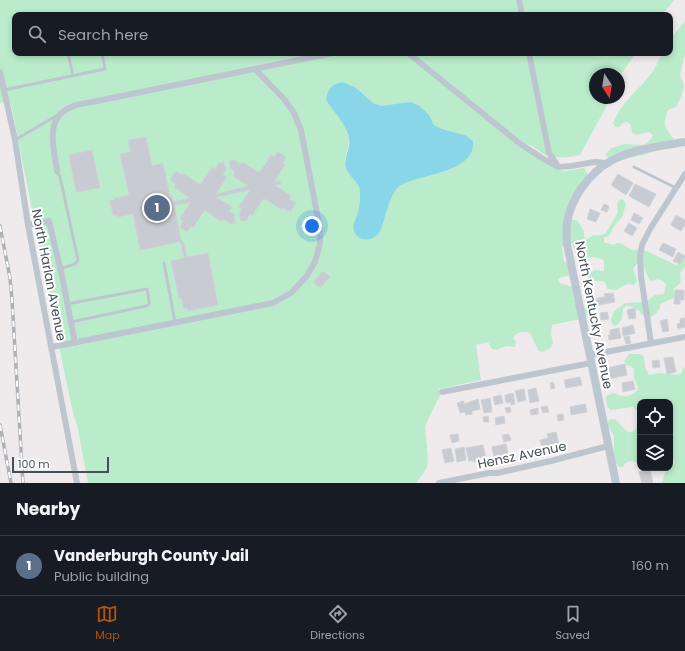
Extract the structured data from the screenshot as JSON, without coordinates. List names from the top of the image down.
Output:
{
  "streets": {
    "street": ["North Harlan Avenue", "North Kentucky Avenue", "Hensz Avenue"]
  },
  "crossings": [
    ["North Kentucky Avenue", "Hensz Avenue"]
  ],
  "scale_bar": "100 m",
  "north": "bottom",
  "page": {
    "search": "Search here",
    "pins": "1",
    "scale": "100 m",
    "heading": "Nearby",
    "list": [
      {
        "mark": "1",
        "name": "Vanderburgh County Jail",
        "note": "Public building",
        "value": "160 m"
      }
    ],
    "nav": ["Map", "Directions", "Saved"]
  }
}
